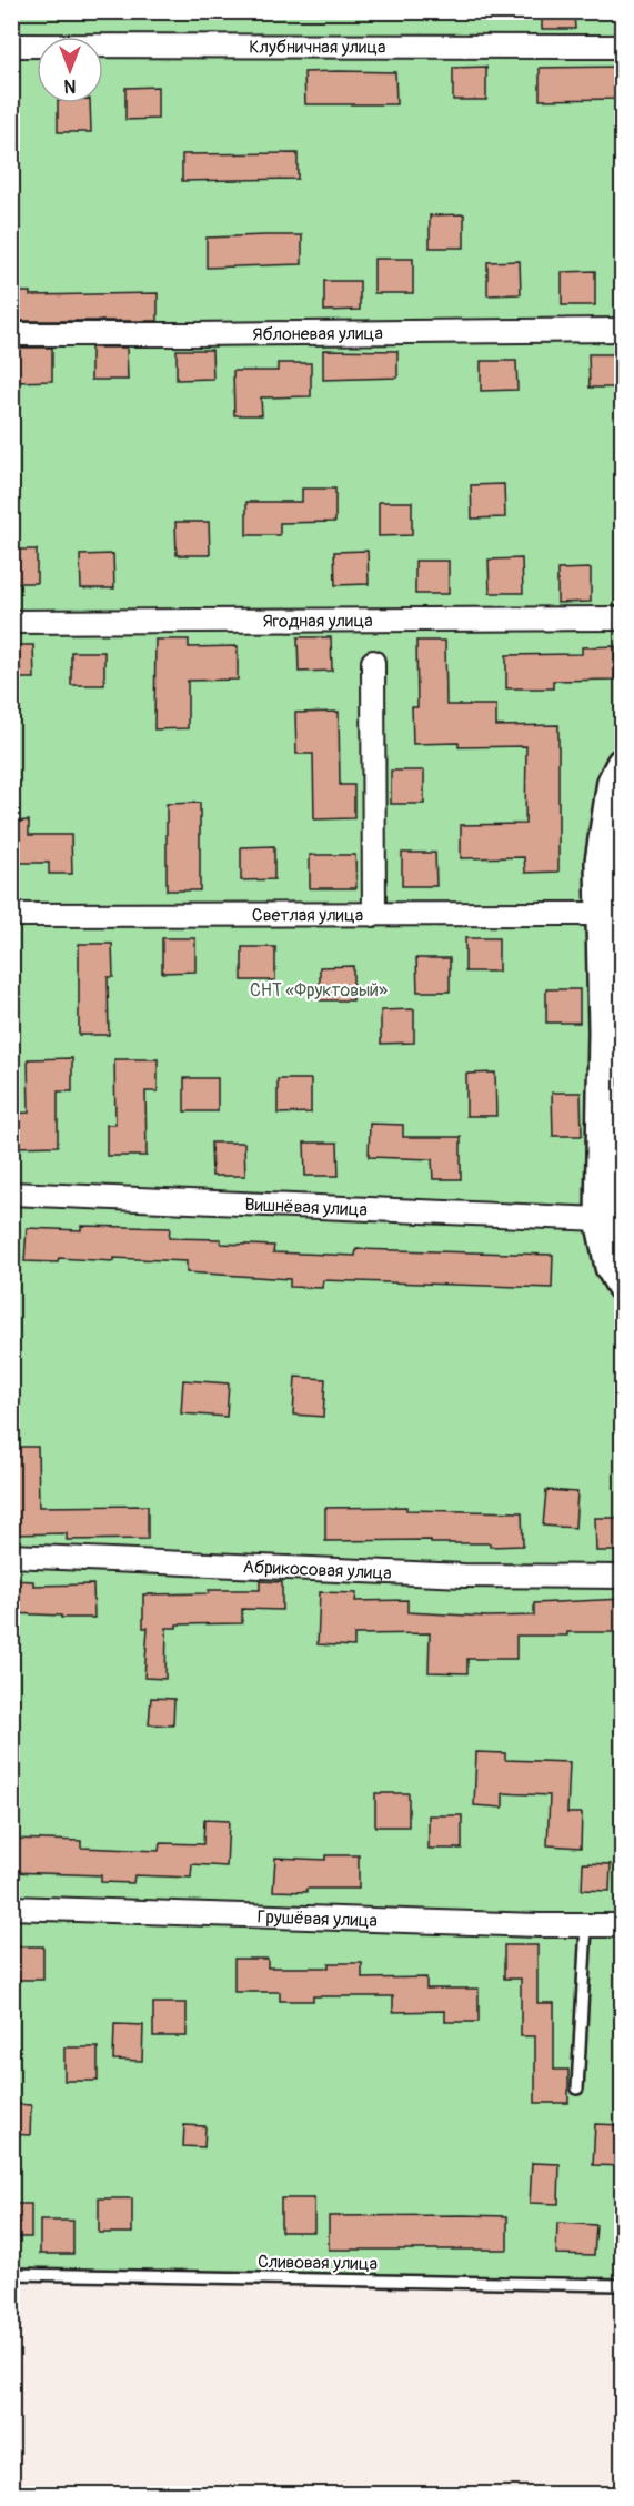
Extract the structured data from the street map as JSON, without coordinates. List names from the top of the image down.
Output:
{
  "streets": {
    "street": [
      "Клубничная улица",
      "Яблоневая улица",
      "Ягодная улица",
      "Светлая улица",
      "Вишнёвая улица",
      "Абрикосовая улица",
      "Грушёвая улица"
    ],
    "lane": ["Сливовая улица"]
  },
  "parks": ["СНТ «Фруктовый»"],
  "north": "bottom"
}
